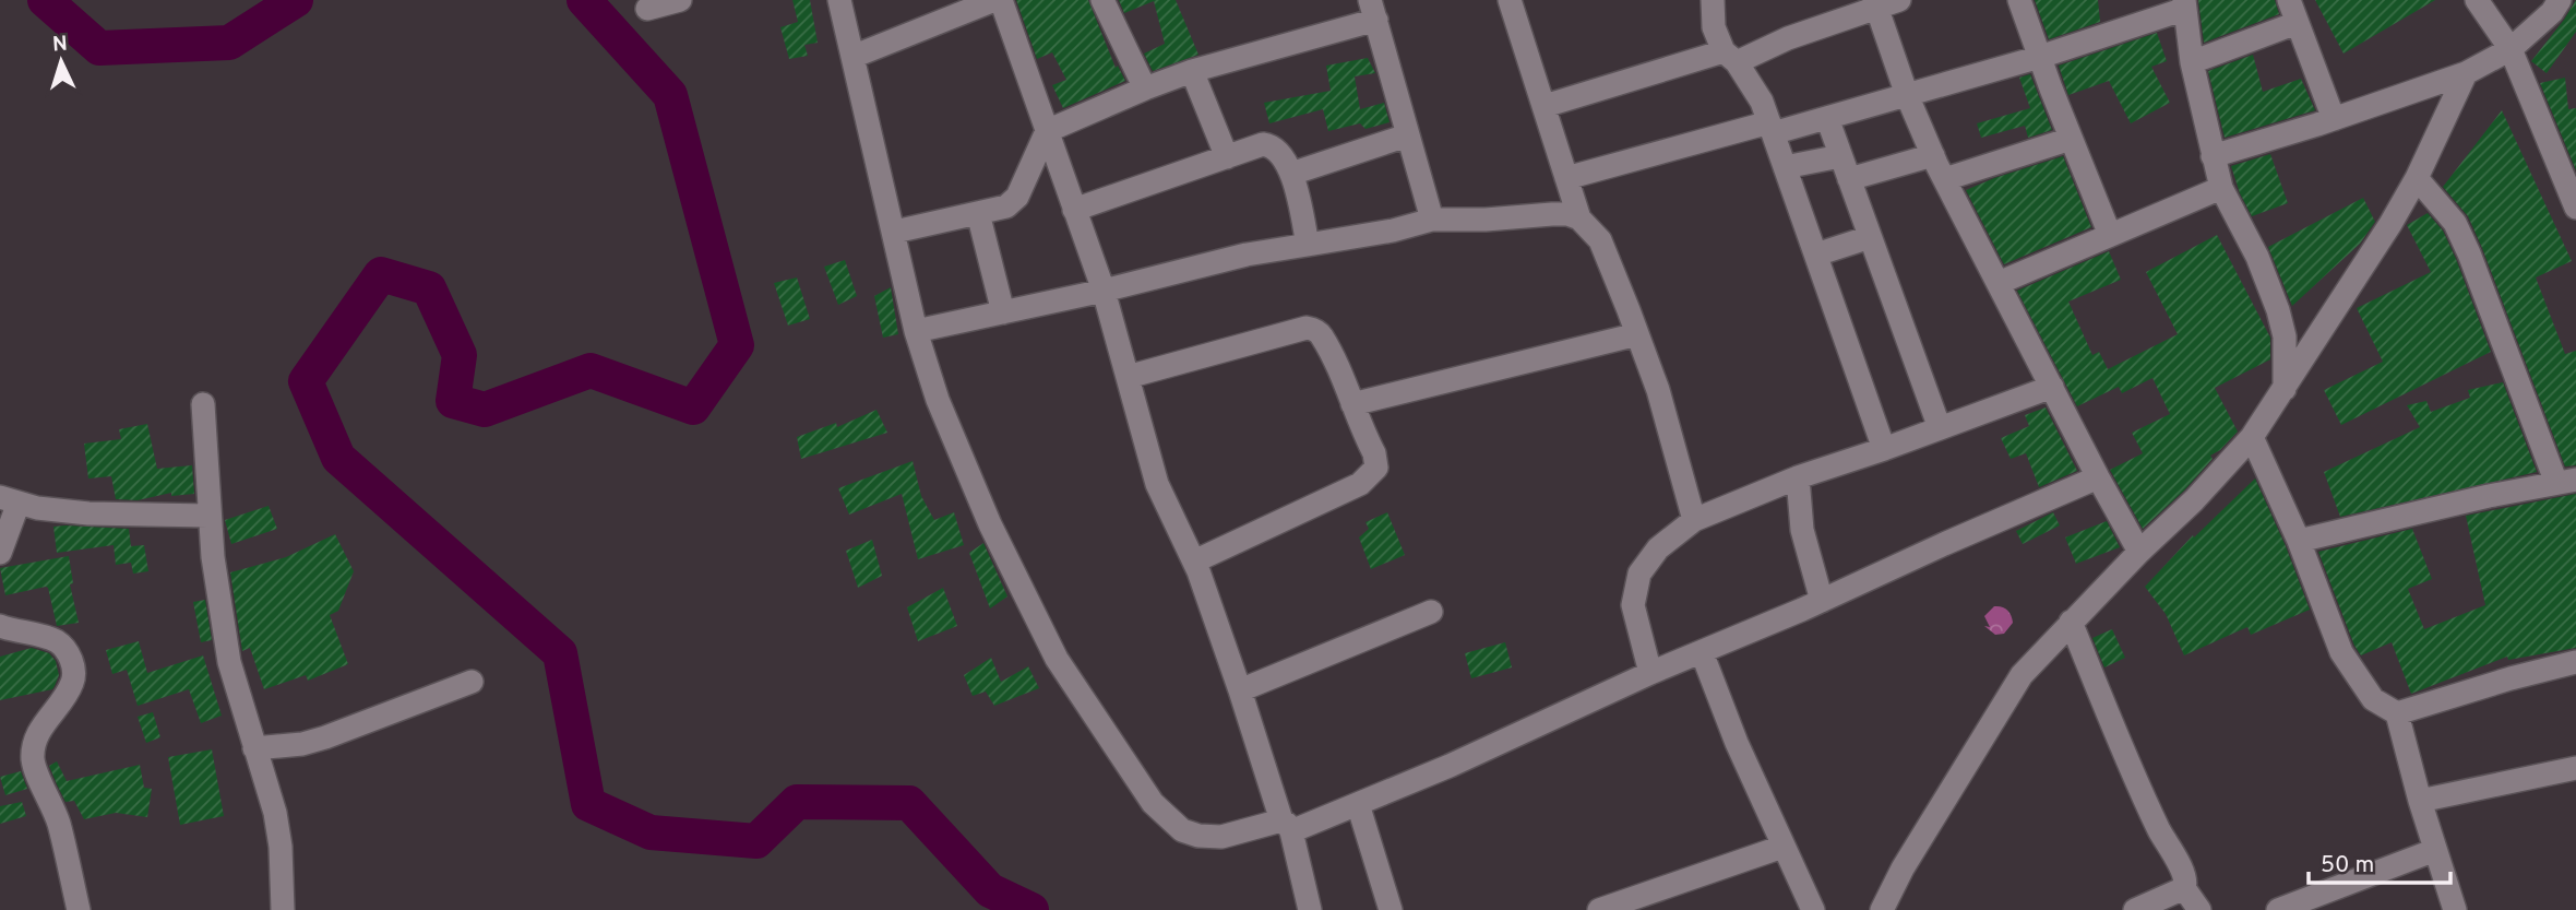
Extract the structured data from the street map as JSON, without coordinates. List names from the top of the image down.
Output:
{
  "scale_bar": "50 m",
  "north": "top"
}
